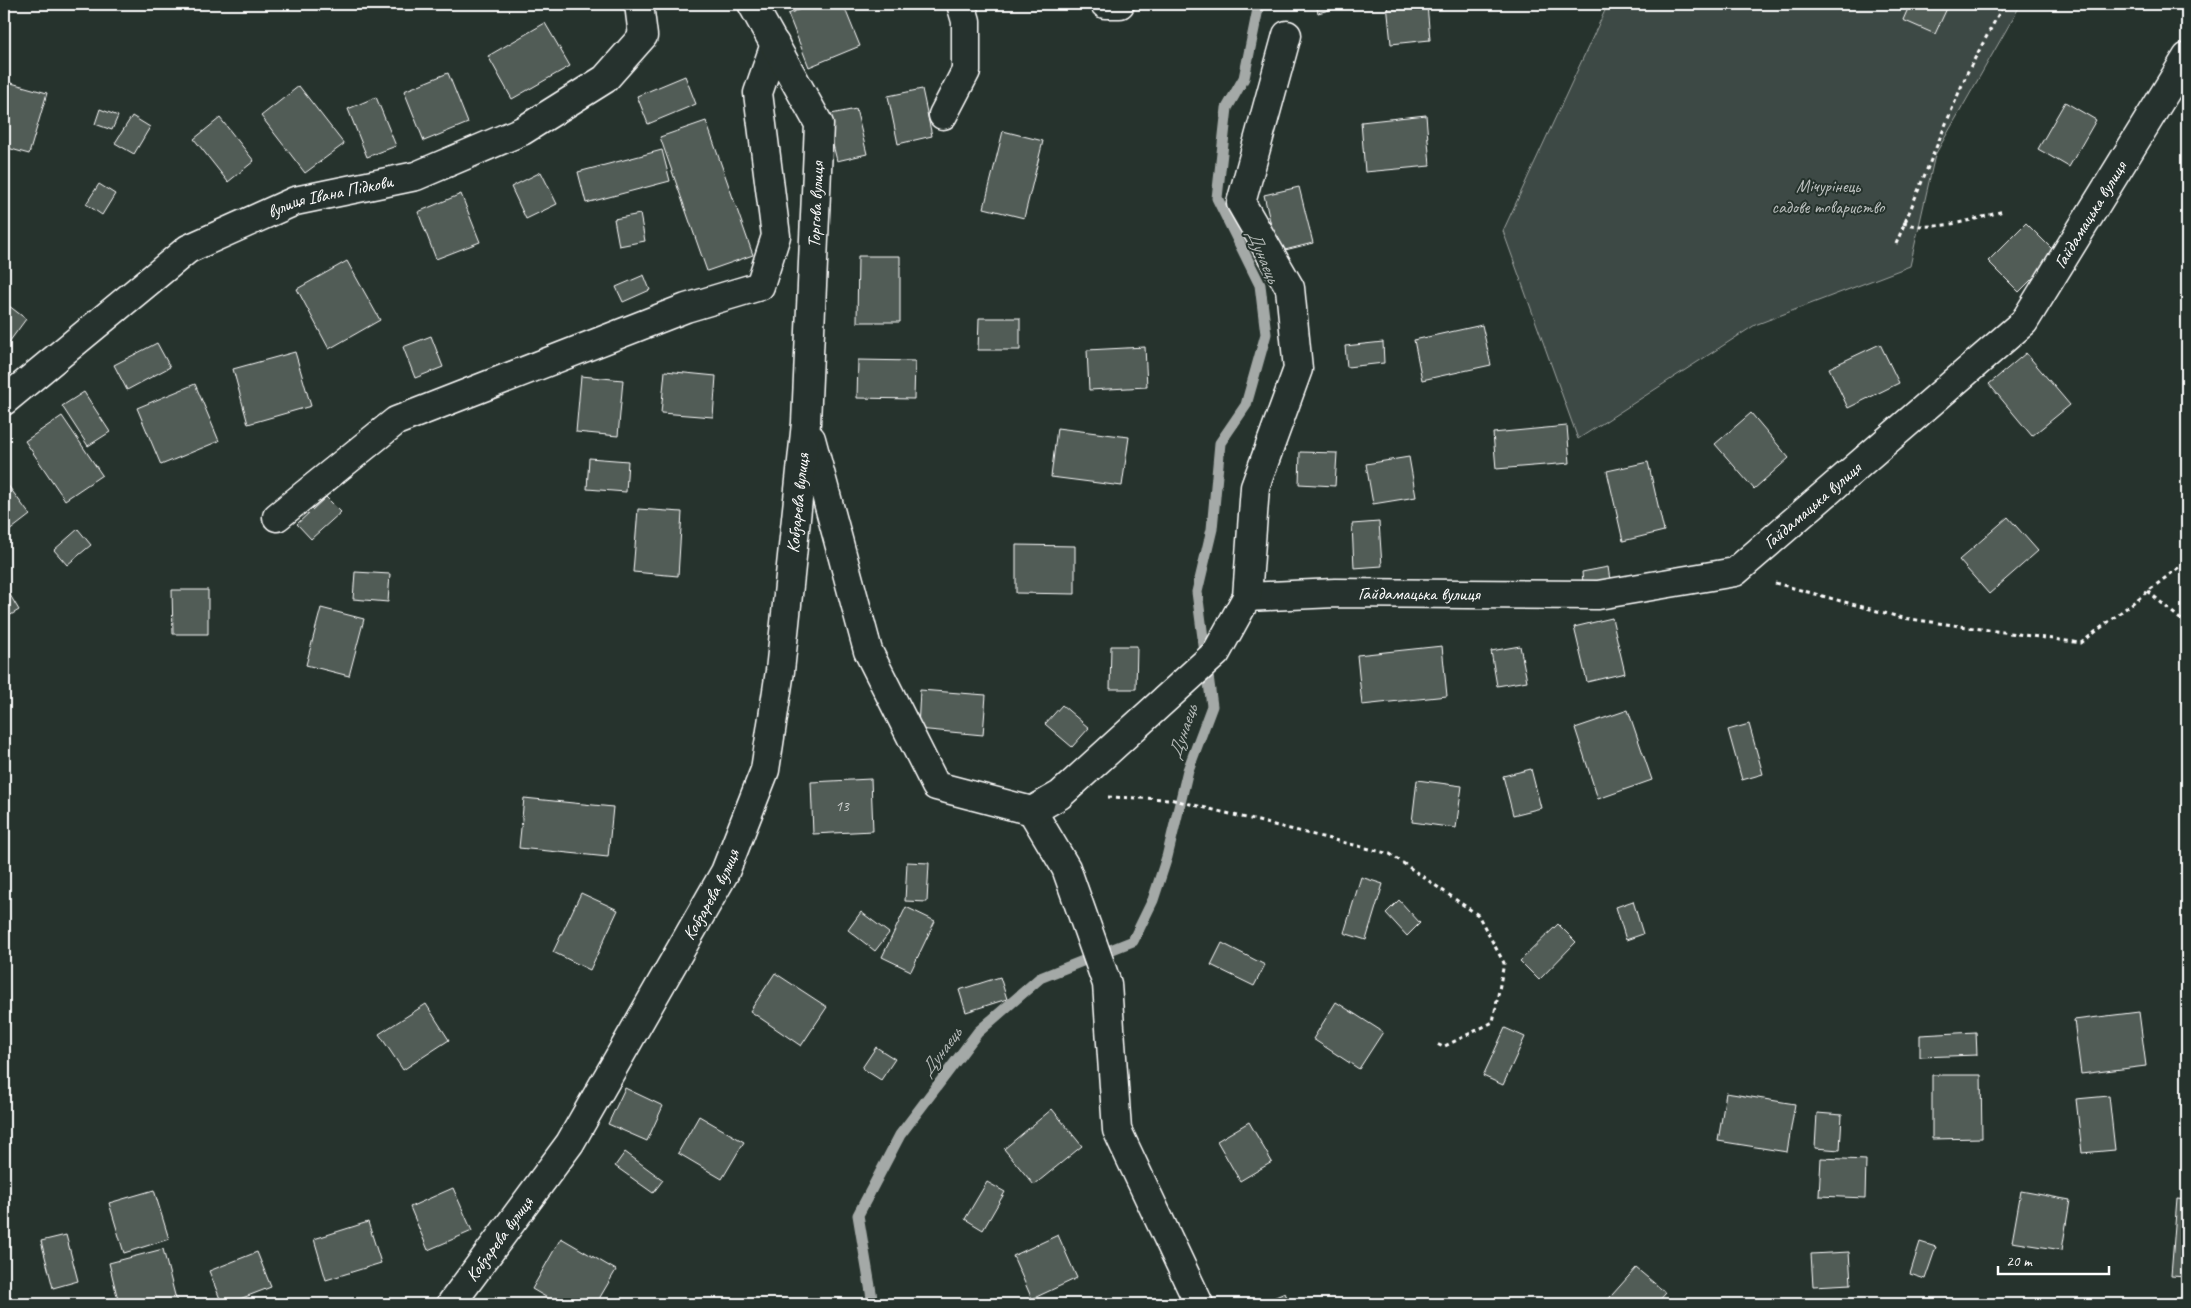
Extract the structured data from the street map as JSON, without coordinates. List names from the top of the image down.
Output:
{
  "streets": {
    "street": [
      "вулиця Івана Підкови",
      "Торгова вулиця",
      "Гайдамацька вулиця",
      "Кобзарева вулиця"
    ]
  },
  "crossings": [
    ["Торгова вулиця", "Кобзарева вулиця"]
  ],
  "water": ["Дунаець"],
  "parks": ["Мічурінець садове товариство"],
  "house_numbers": ["13"],
  "scale_bar": "20 m"
}
